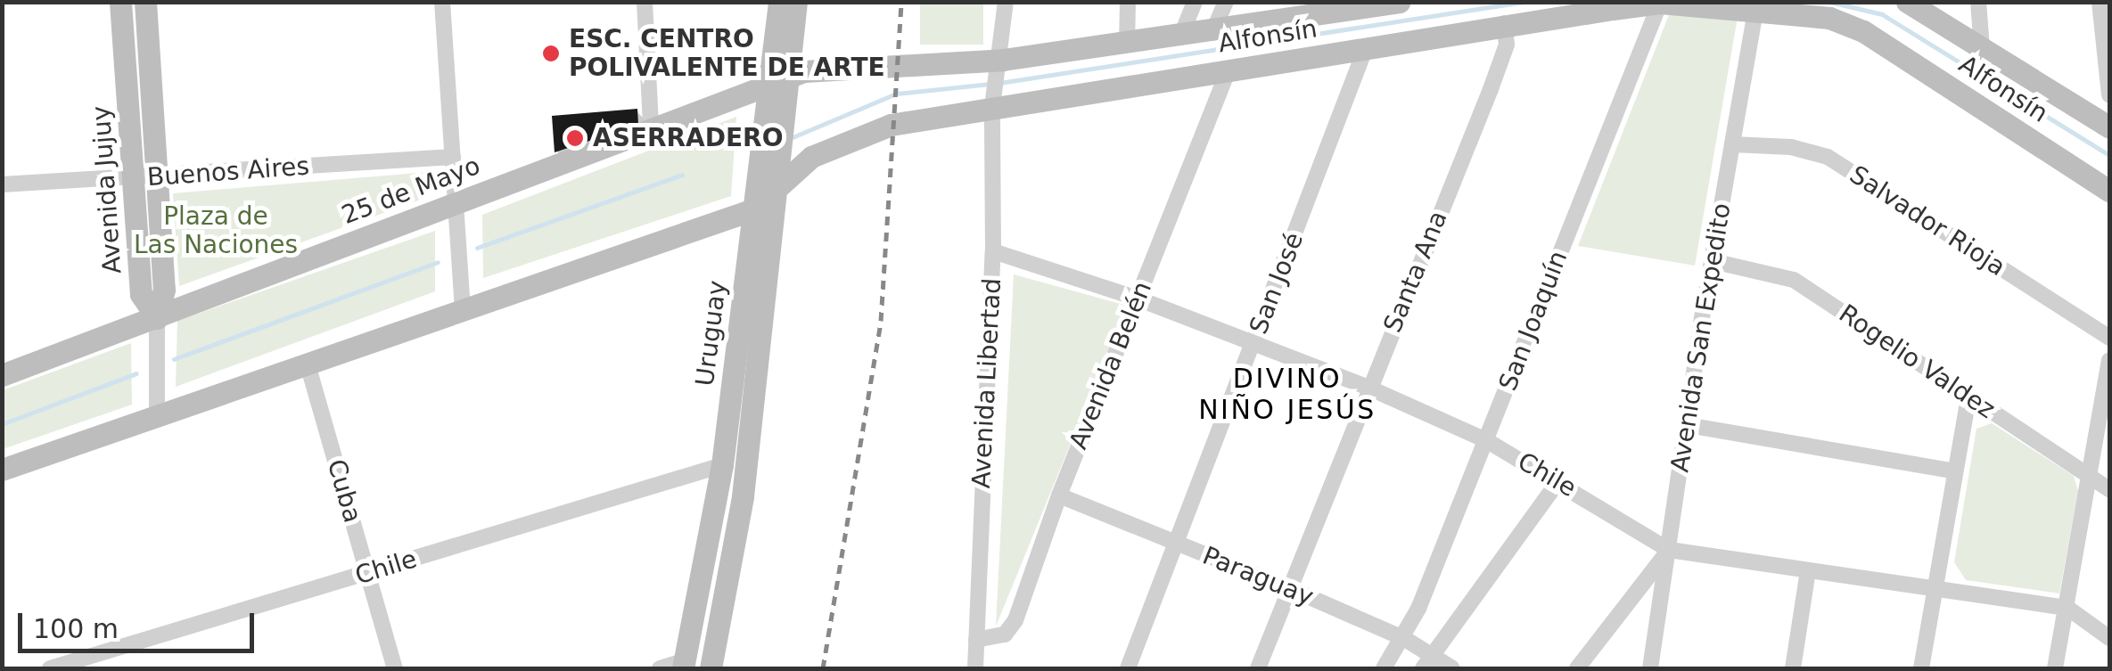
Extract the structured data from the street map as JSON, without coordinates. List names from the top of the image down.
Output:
{
  "streets": {
    "street": [
      "Alfonsín",
      "Buenos Aires",
      "Avenida Jujuy",
      "25 de Mayo",
      "Salvador Rioja",
      "Santa Ana",
      "San José",
      "San Joaquín",
      "Uruguay",
      "Avenida San Expedito",
      "Rogelio Valdez",
      "Avenida Belén",
      "Avenida Libertad",
      "Chile",
      "Cuba",
      "Paraguay"
    ]
  },
  "crossings": [
    ["Alfonsín", "25 de Mayo"],
    ["Alfonsín", "Santa Ana"],
    ["Alfonsín", "San José"],
    ["Alfonsín", "San Joaquín"],
    ["Alfonsín", "Uruguay"],
    ["Alfonsín", "Avenida San Expedito"],
    ["Alfonsín", "Avenida Belén"],
    ["Alfonsín", "Avenida Libertad"],
    ["Buenos Aires", "Avenida Jujuy"],
    ["Avenida Jujuy", "25 de Mayo"],
    ["25 de Mayo", "Uruguay"],
    ["Salvador Rioja", "Avenida San Expedito"],
    ["Santa Ana", "Chile"],
    ["Santa Ana", "Paraguay"],
    ["San José", "Chile"],
    ["San José", "Paraguay"],
    ["San Joaquín", "Chile"],
    ["San Joaquín", "Paraguay"],
    ["Uruguay", "Chile"],
    ["Avenida San Expedito", "Rogelio Valdez"],
    ["Avenida San Expedito", "Chile"],
    ["Avenida Belén", "Avenida Libertad"],
    ["Avenida Belén", "Chile"],
    ["Avenida Belén", "Paraguay"],
    ["Avenida Libertad", "Chile"],
    ["Chile", "Cuba"]
  ],
  "districts": ["DIVINO NIÑO JESÚS"],
  "parks": ["Plaza de Las Naciones"],
  "places": ["ESC. CENTRO POLIVALENTE DE ARTE", "ASERRADERO"],
  "scale_bar": "100 m"
}
